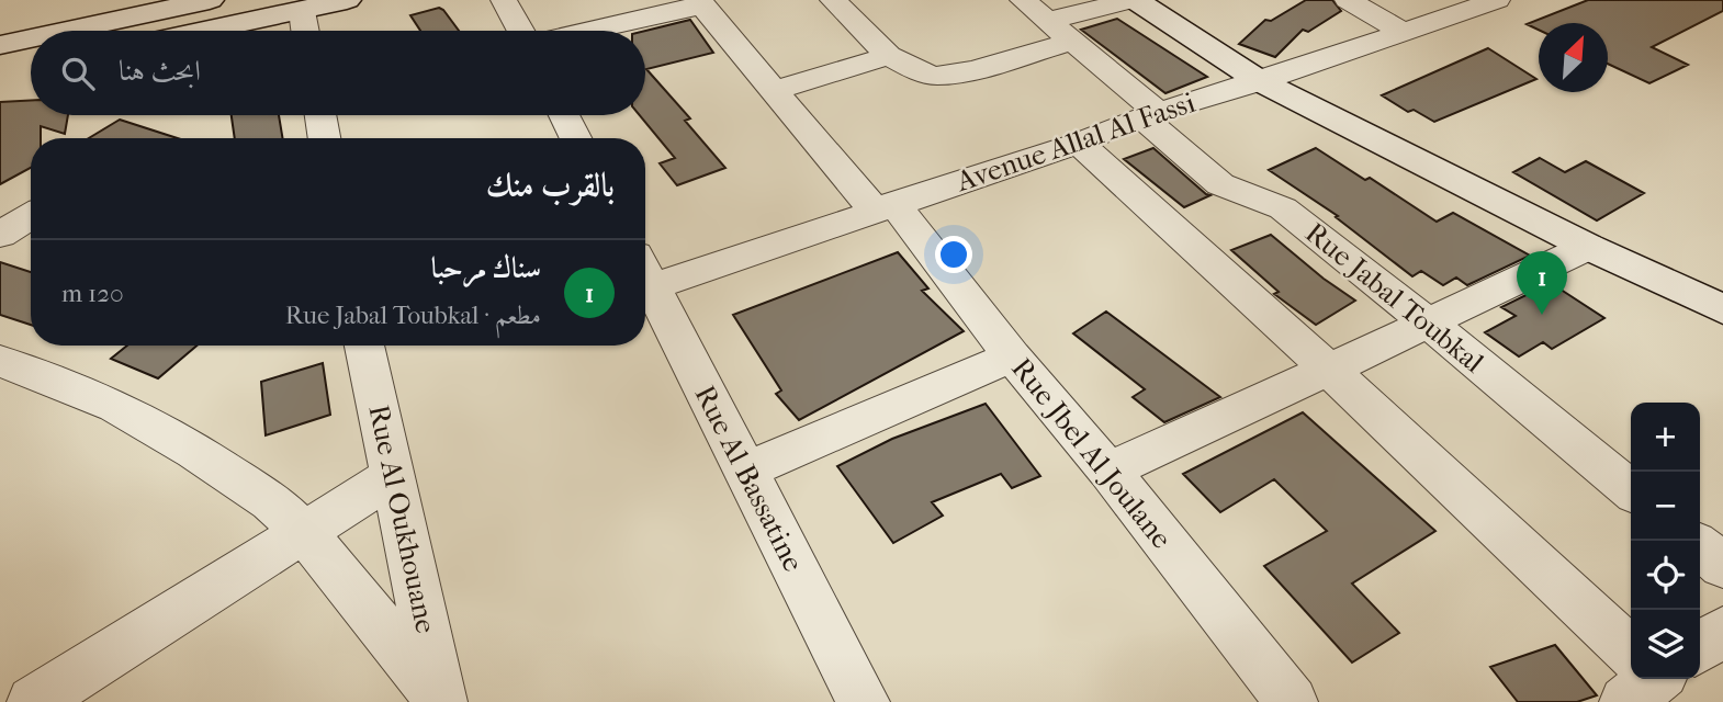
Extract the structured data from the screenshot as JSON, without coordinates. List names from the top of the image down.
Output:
{
  "streets": {
    "street": [
      "Avenue Allal Al Fassi",
      "Rue Jabal Toubkal",
      "Rue Jbel Al Joulane",
      "Rue Al Bassatine",
      "Rue Al Oukhouane"
    ]
  },
  "crossings": [
    ["Avenue Allal Al Fassi", "Rue Jabal Toubkal"],
    ["Avenue Allal Al Fassi", "Rue Jbel Al Joulane"],
    ["Avenue Allal Al Fassi", "Rue Al Bassatine"]
  ],
  "north": "top right",
  "page": {
    "search": "ابحث هنا",
    "heading": "بالقرب منك",
    "list": [
      {
        "mark": "1",
        "name": "سناك مرحبا",
        "note": "مطعم · Rue Jabal Toubkal",
        "value": "120 m"
      }
    ],
    "pins": "1",
    "map_buttons": ["+", "−"]
  }
}
